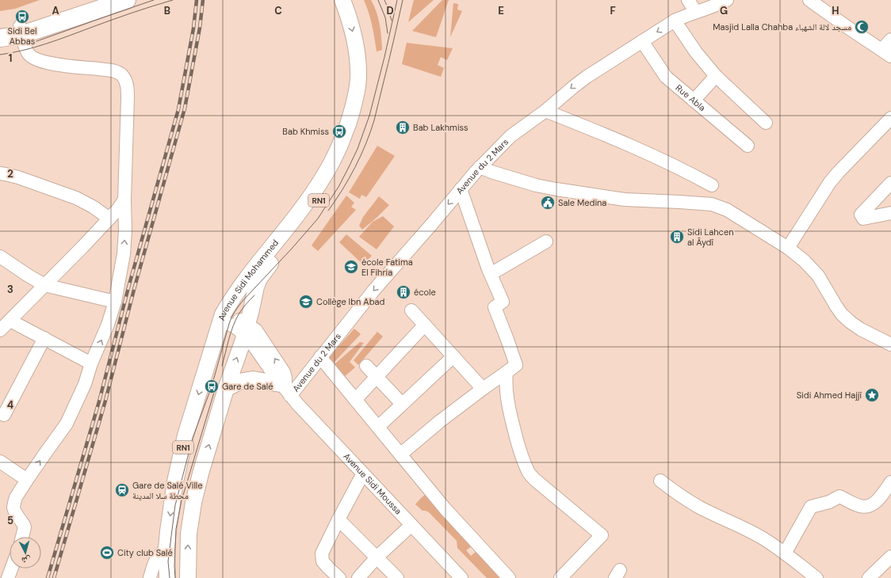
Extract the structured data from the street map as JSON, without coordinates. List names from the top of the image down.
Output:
{
  "streets": {
    "main road": ["RN1", "Avenue Sidi Mohammed"],
    "street": ["Rue Abla", "Avenue du 2 Mars", "Avenue Sidi Moussa"]
  },
  "crossings": [
    ["Rue Abla", "Avenue du 2 Mars"],
    ["Avenue du 2 Mars", "Avenue Sidi Moussa"],
    ["Avenue Sidi Mohammed", "Avenue Sidi Moussa"]
  ],
  "places": {
    "bus stop": ["Sidi Bel Abbas", "Bab Khmiss", "Gare de Salé"],
    "mosque": ["Masjid Lalla Chahba مسجد لالة الشهباء"],
    "building": ["Bab Lakhmiss", "Sidi Lahcen al Âydî", "école"],
    "public building": ["Sale Medina"],
    "school or university": ["école Fatima El Fihria", "Collège Ibn Abad"],
    "place": ["Sidi Ahmed Hajjî"],
    "station": ["Gare de Salé Ville محطة سلا المدينة"],
    "sports": ["City club Salé"]
  },
  "north": "bottom",
  "grid": {
    "columns": [
      "A",
      "B",
      "C",
      "D",
      "E",
      "F",
      "G",
      "H"
    ],
    "rows": [
      "1",
      "2",
      "3",
      "4",
      "5"
    ]
  }
}
